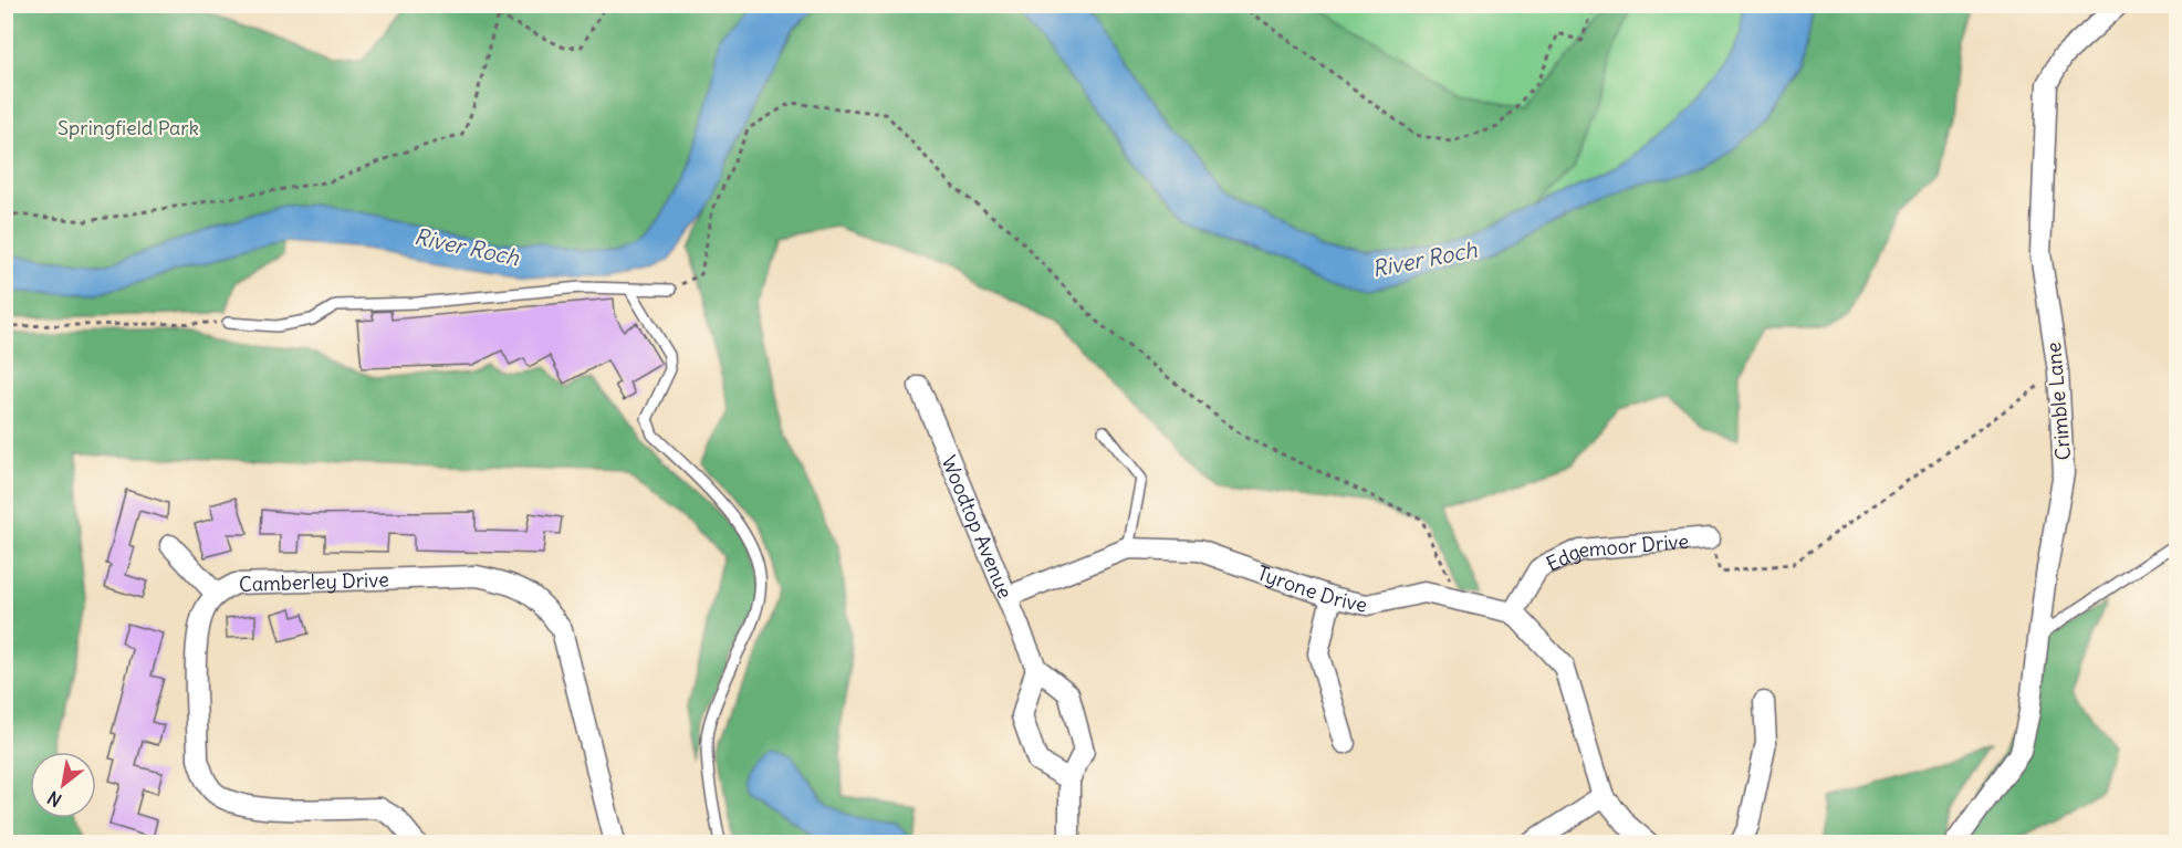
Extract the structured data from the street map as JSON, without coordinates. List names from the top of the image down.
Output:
{
  "streets": {
    "street": [
      "Crimble Lane",
      "Woodtop Avenue",
      "Edgemoor Drive",
      "Camberley Drive",
      "Tyrone Drive"
    ]
  },
  "crossings": [
    ["Woodtop Avenue", "Tyrone Drive"],
    ["Edgemoor Drive", "Tyrone Drive"]
  ],
  "water": ["River Roch"],
  "parks": ["Springfield Park"],
  "north": "bottom left"
}
